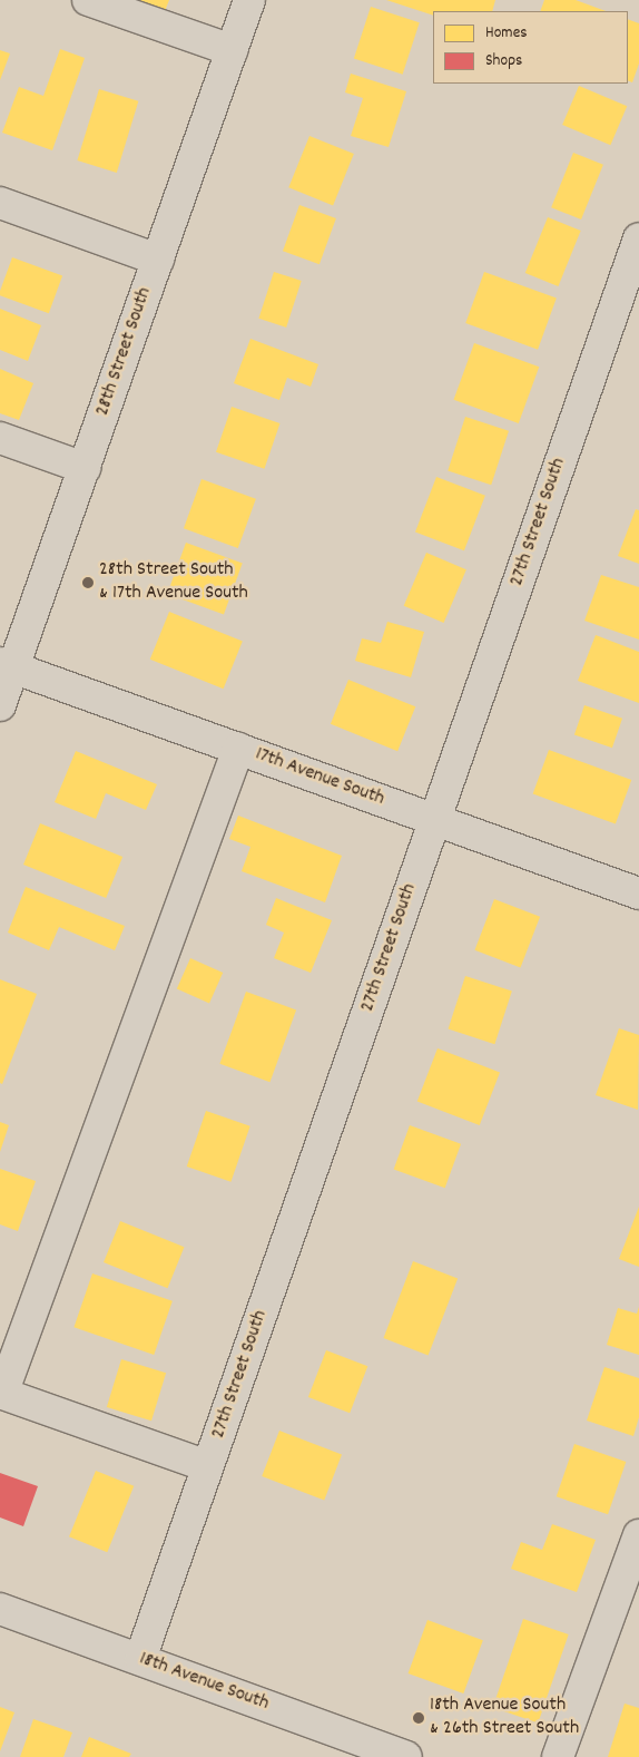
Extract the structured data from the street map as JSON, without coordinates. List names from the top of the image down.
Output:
{
  "streets": {
    "street": [
      "28th Street South",
      "27th Street South",
      "17th Avenue South",
      "18th Avenue South"
    ]
  },
  "crossings": [
    ["28th Street South", "17th Avenue South"],
    ["27th Street South", "17th Avenue South"],
    ["27th Street South", "18th Avenue South"]
  ],
  "places": ["28th Street South & 17th Avenue South", "18th Avenue South & 26th Street South"],
  "legend": ["Homes", "Shops"]
}
